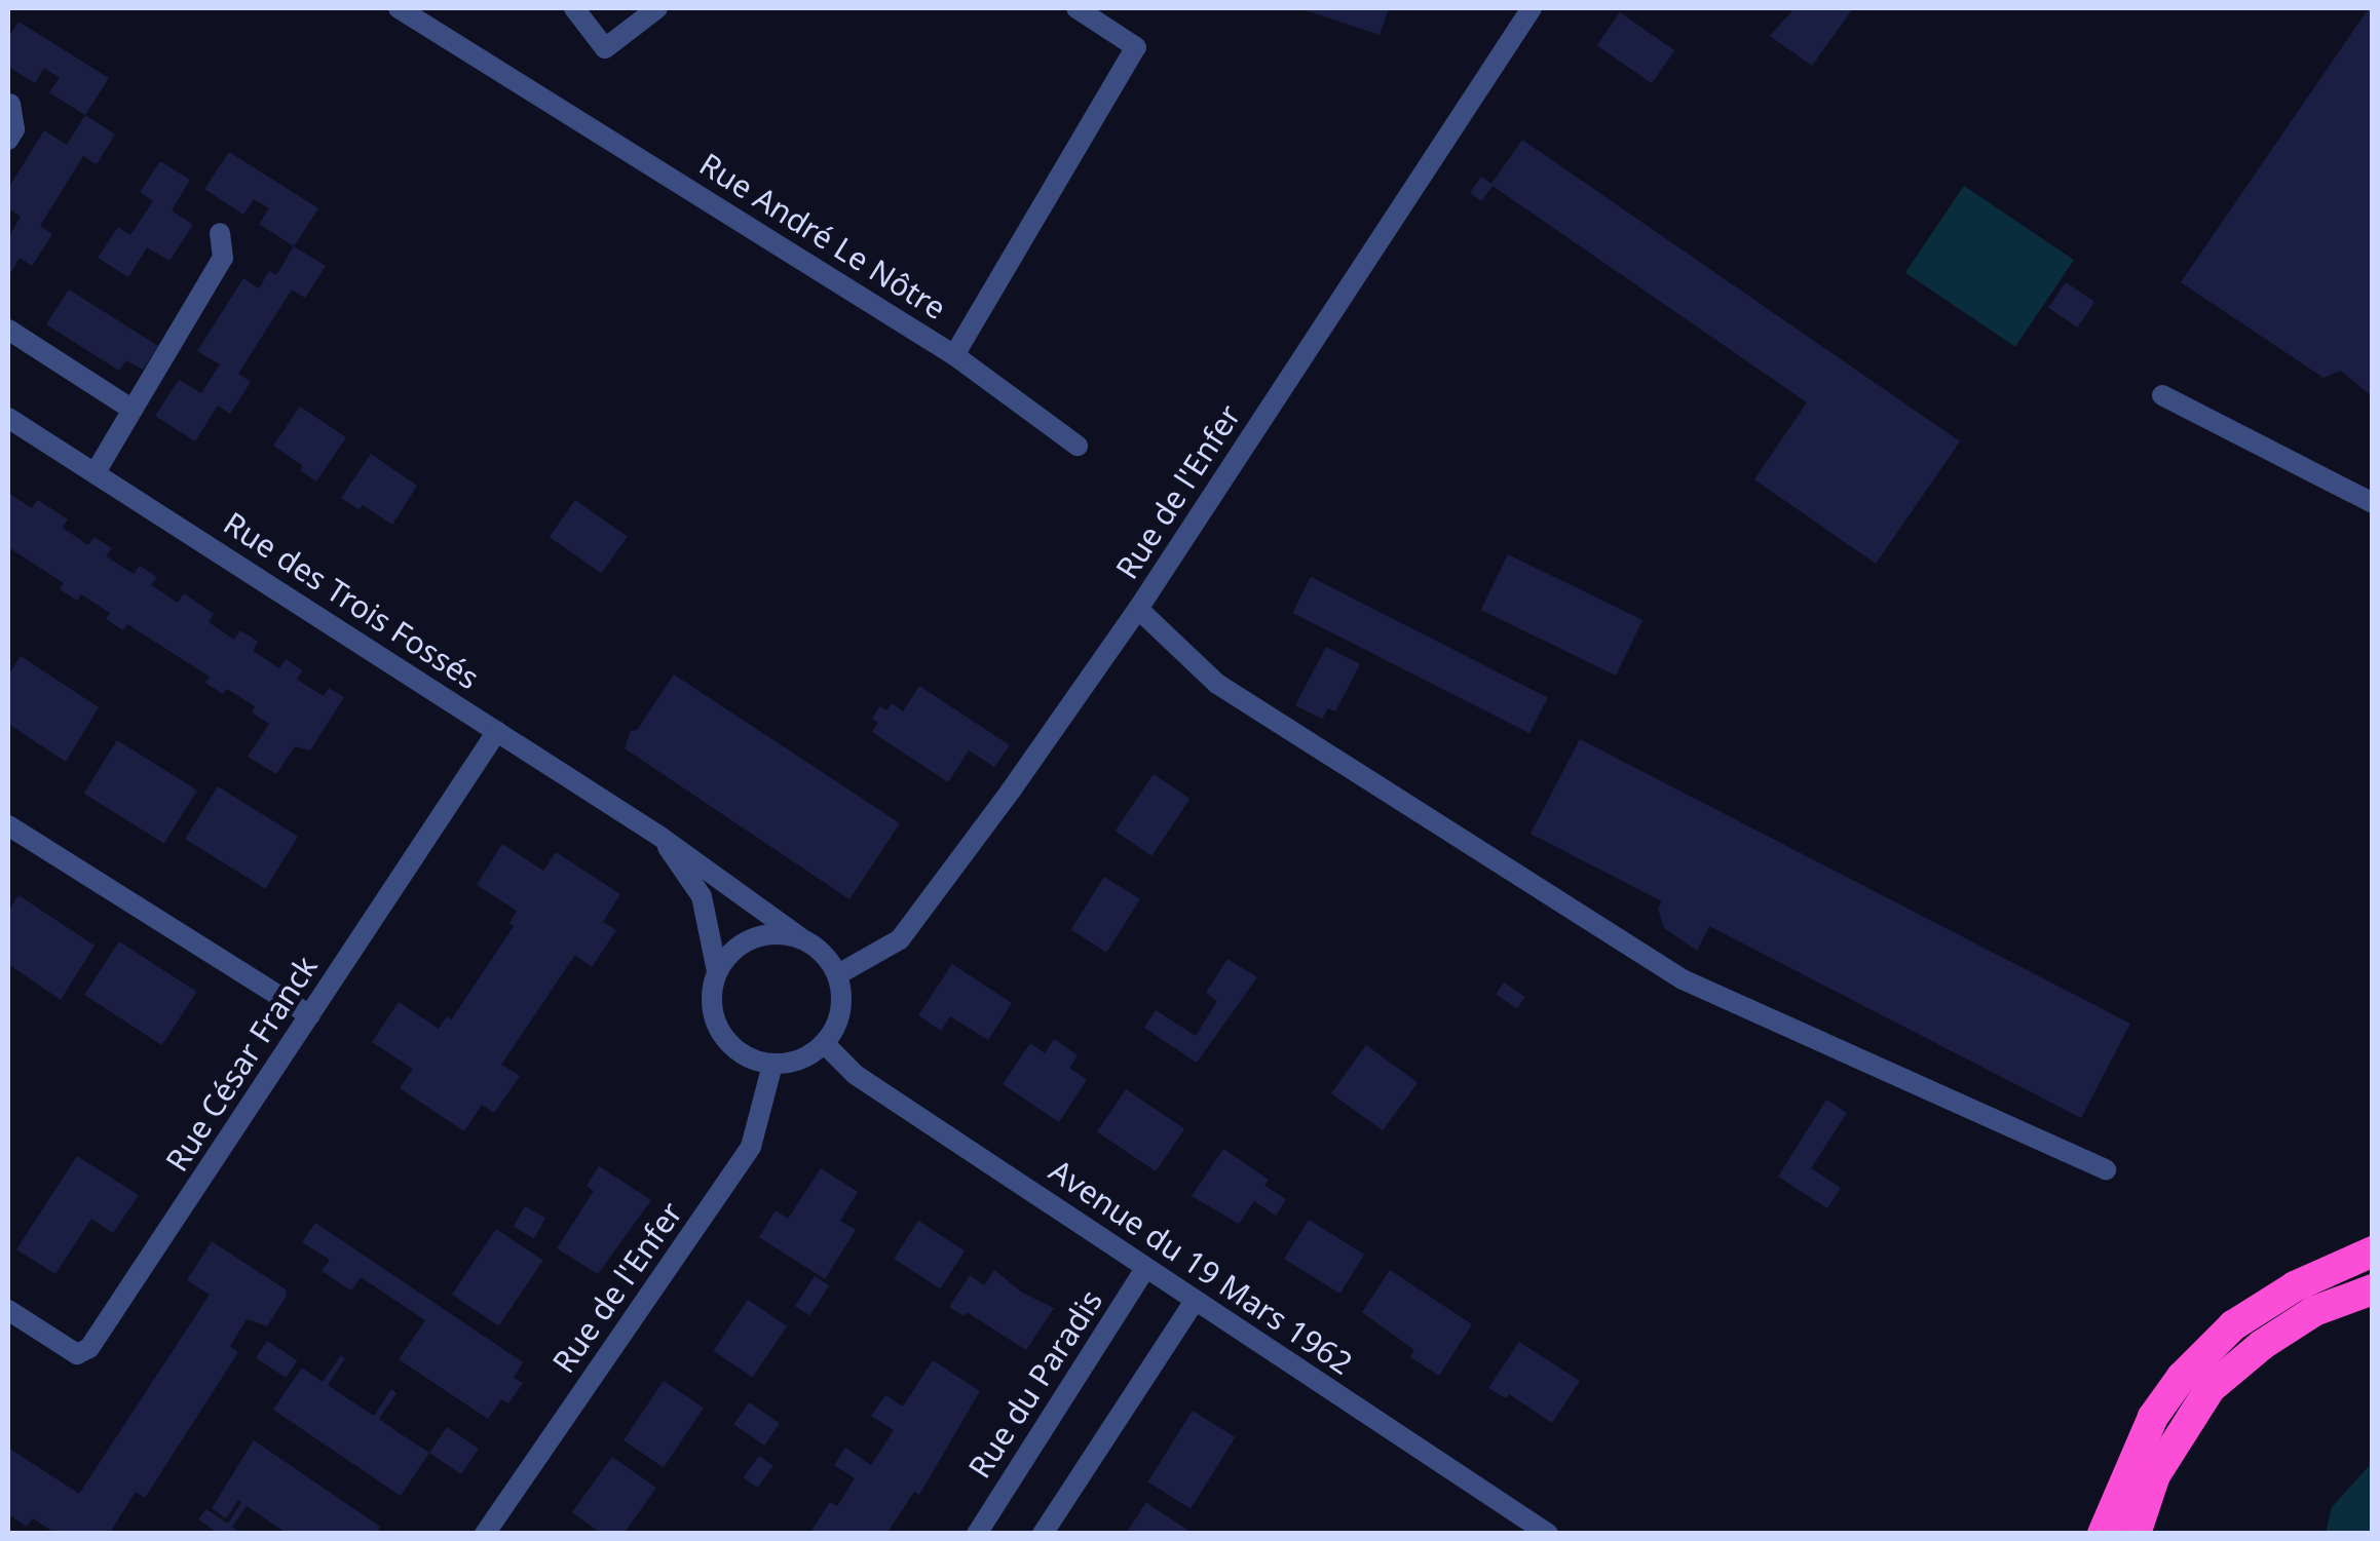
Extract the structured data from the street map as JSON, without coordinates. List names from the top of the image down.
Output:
{
  "streets": {
    "street": [
      "Rue André Le Nôtre",
      "Rue de l'Enfer",
      "Rue des Trois Fossés",
      "Rue César Franck",
      "Avenue du 19 Mars 1962",
      "Rue du Paradis"
    ]
  },
  "crossings": [
    ["Rue de l'Enfer", "Rue des Trois Fossés"],
    ["Rue de l'Enfer", "Avenue du 19 Mars 1962"],
    ["Rue des Trois Fossés", "Rue César Franck"],
    ["Rue des Trois Fossés", "Avenue du 19 Mars 1962"],
    ["Avenue du 19 Mars 1962", "Rue du Paradis"]
  ]
}
